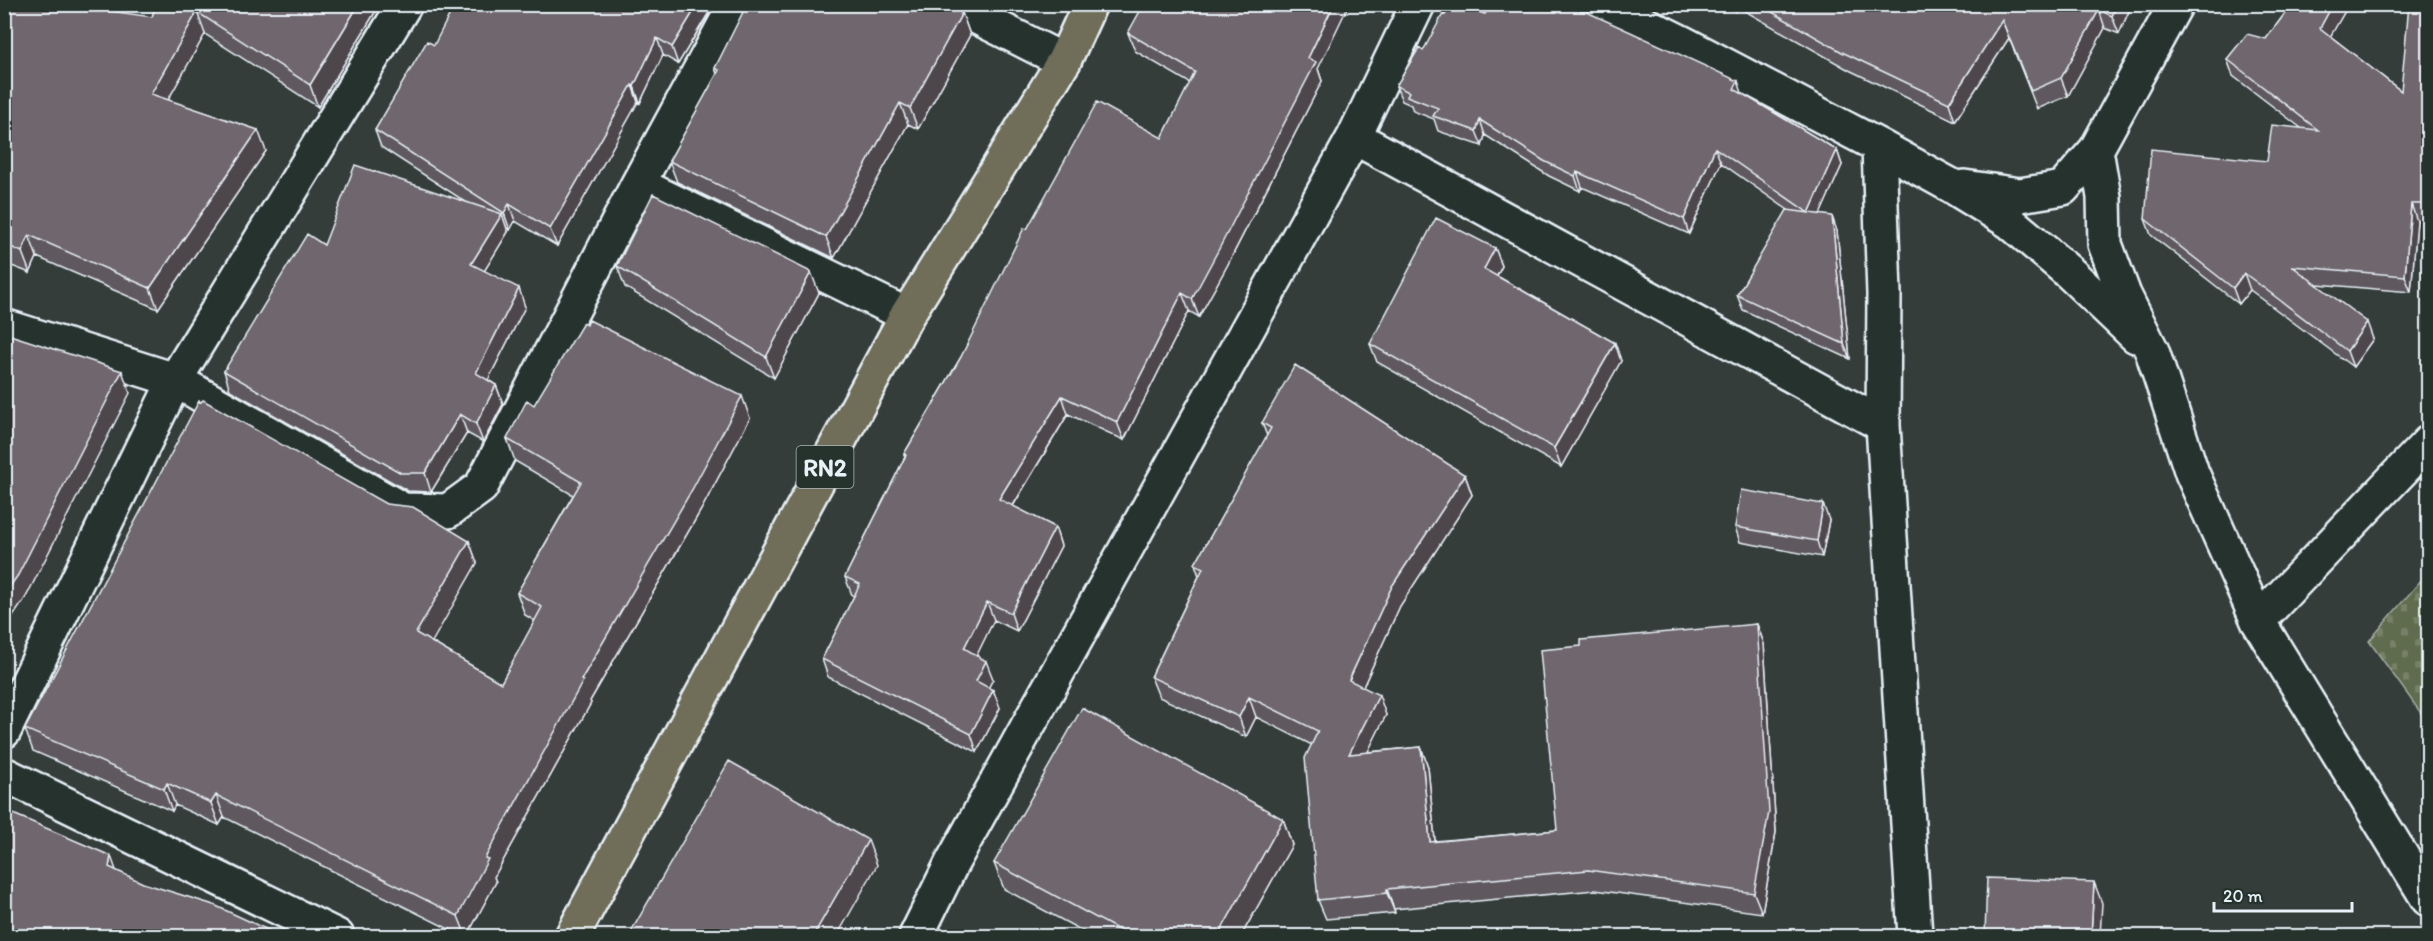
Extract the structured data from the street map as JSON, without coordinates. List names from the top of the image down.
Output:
{
  "streets": {
    "highway": ["RN2"]
  },
  "scale_bar": "20 m"
}
